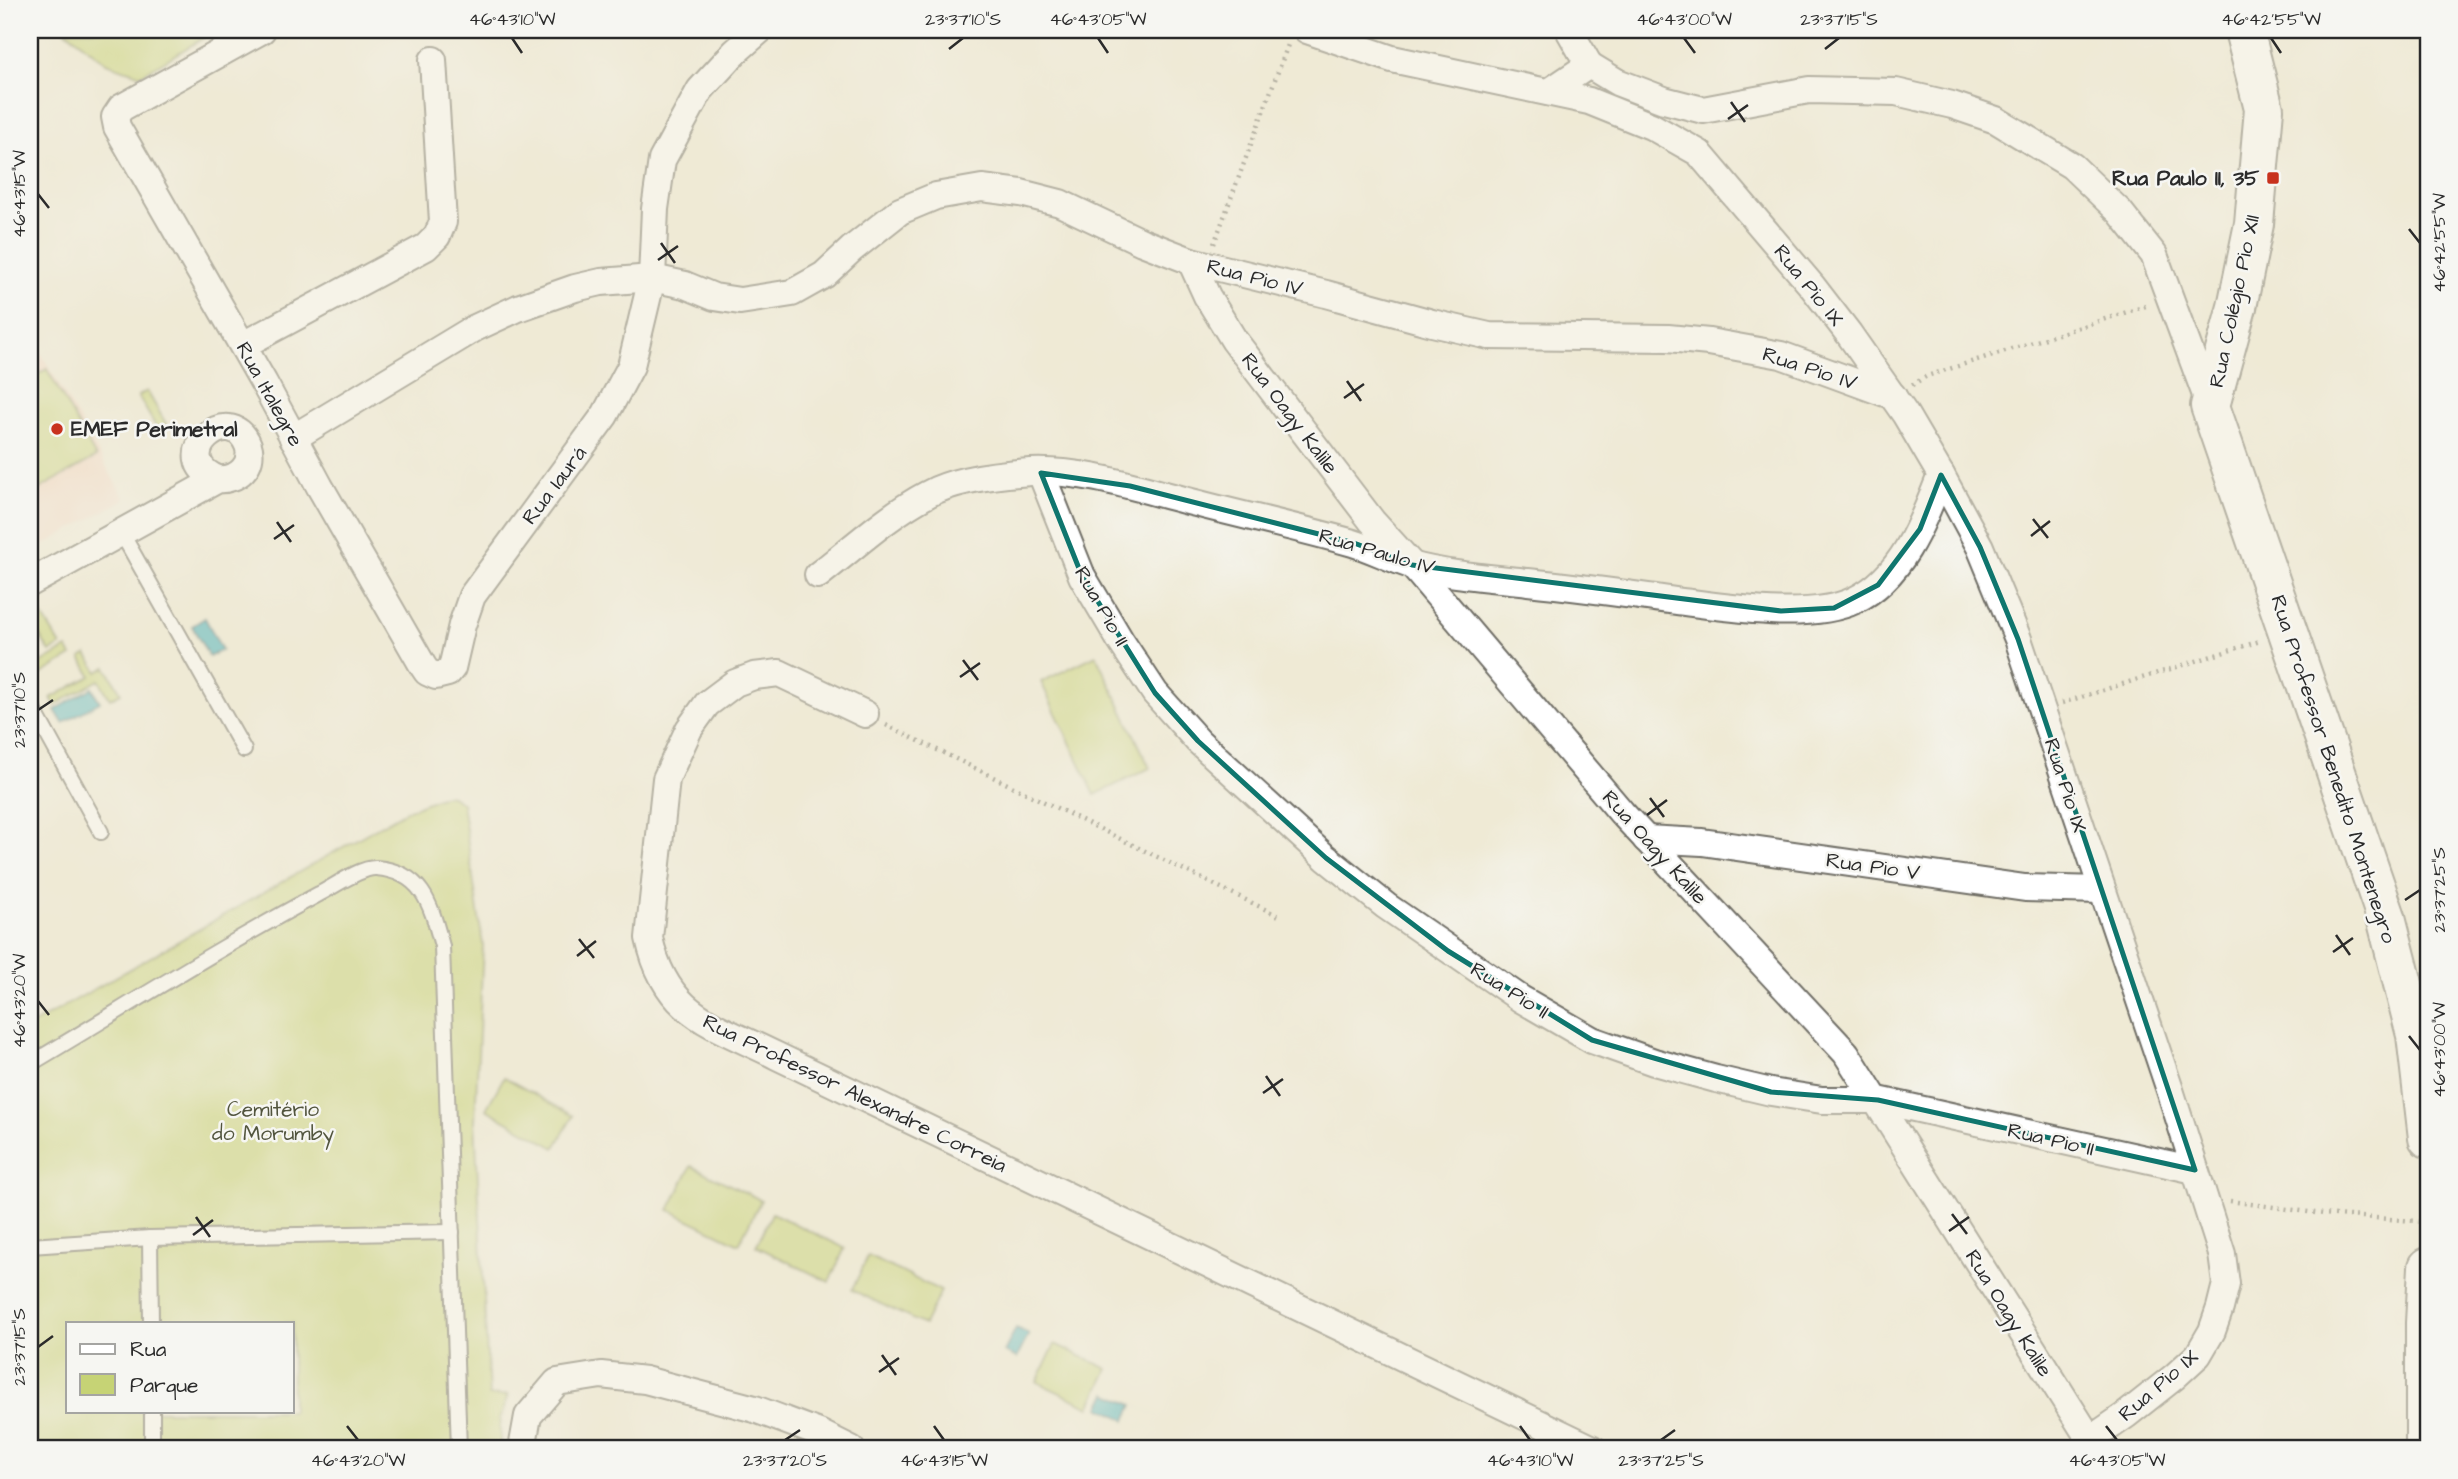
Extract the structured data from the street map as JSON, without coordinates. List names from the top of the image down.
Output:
{
  "streets": {
    "street": [
      "Rua Pio IV",
      "Rua Pio IX",
      "Rua Colégio Pio XII",
      "Rua Italegre",
      "Rua Oagy Kalile",
      "Rua Iaurá",
      "Rua Paulo IV",
      "Rua Pio II",
      "Rua Professor Benedito Montenegro",
      "Rua Pio V",
      "Rua Professor Alexandre Correia"
    ]
  },
  "crossings": [
    ["Rua Pio IV", "Rua Pio IX"],
    ["Rua Pio IV", "Rua Italegre"],
    ["Rua Pio IV", "Rua Oagy Kalile"],
    ["Rua Pio IV", "Rua Iaurá"],
    ["Rua Pio IX", "Rua Oagy Kalile"],
    ["Rua Pio IX", "Rua Paulo IV"],
    ["Rua Pio IX", "Rua Pio II"],
    ["Rua Pio IX", "Rua Pio V"],
    ["Rua Colégio Pio XII", "Rua Professor Benedito Montenegro"],
    ["Rua Italegre", "Rua Iaurá"],
    ["Rua Oagy Kalile", "Rua Paulo IV"],
    ["Rua Oagy Kalile", "Rua Pio II"],
    ["Rua Oagy Kalile", "Rua Pio V"],
    ["Rua Paulo IV", "Rua Pio II"]
  ],
  "parks": ["Cemitério do Morumby"],
  "places": {
    "transit": ["Rua Paulo II, 35"],
    "other": ["EMEF Perimetral"]
  },
  "legend": ["Rua", "Parque"],
  "coordinates": [
    "46°43'10\"W",
    "23°37'10\"S",
    "46°43'05\"W",
    "46°43'00\"W",
    "23°37'15\"S",
    "46°42'55\"W",
    "46°43'15\"W",
    "23°37'25\"S",
    "46°43'20\"W",
    "23°37'20\"S"
  ]
}
